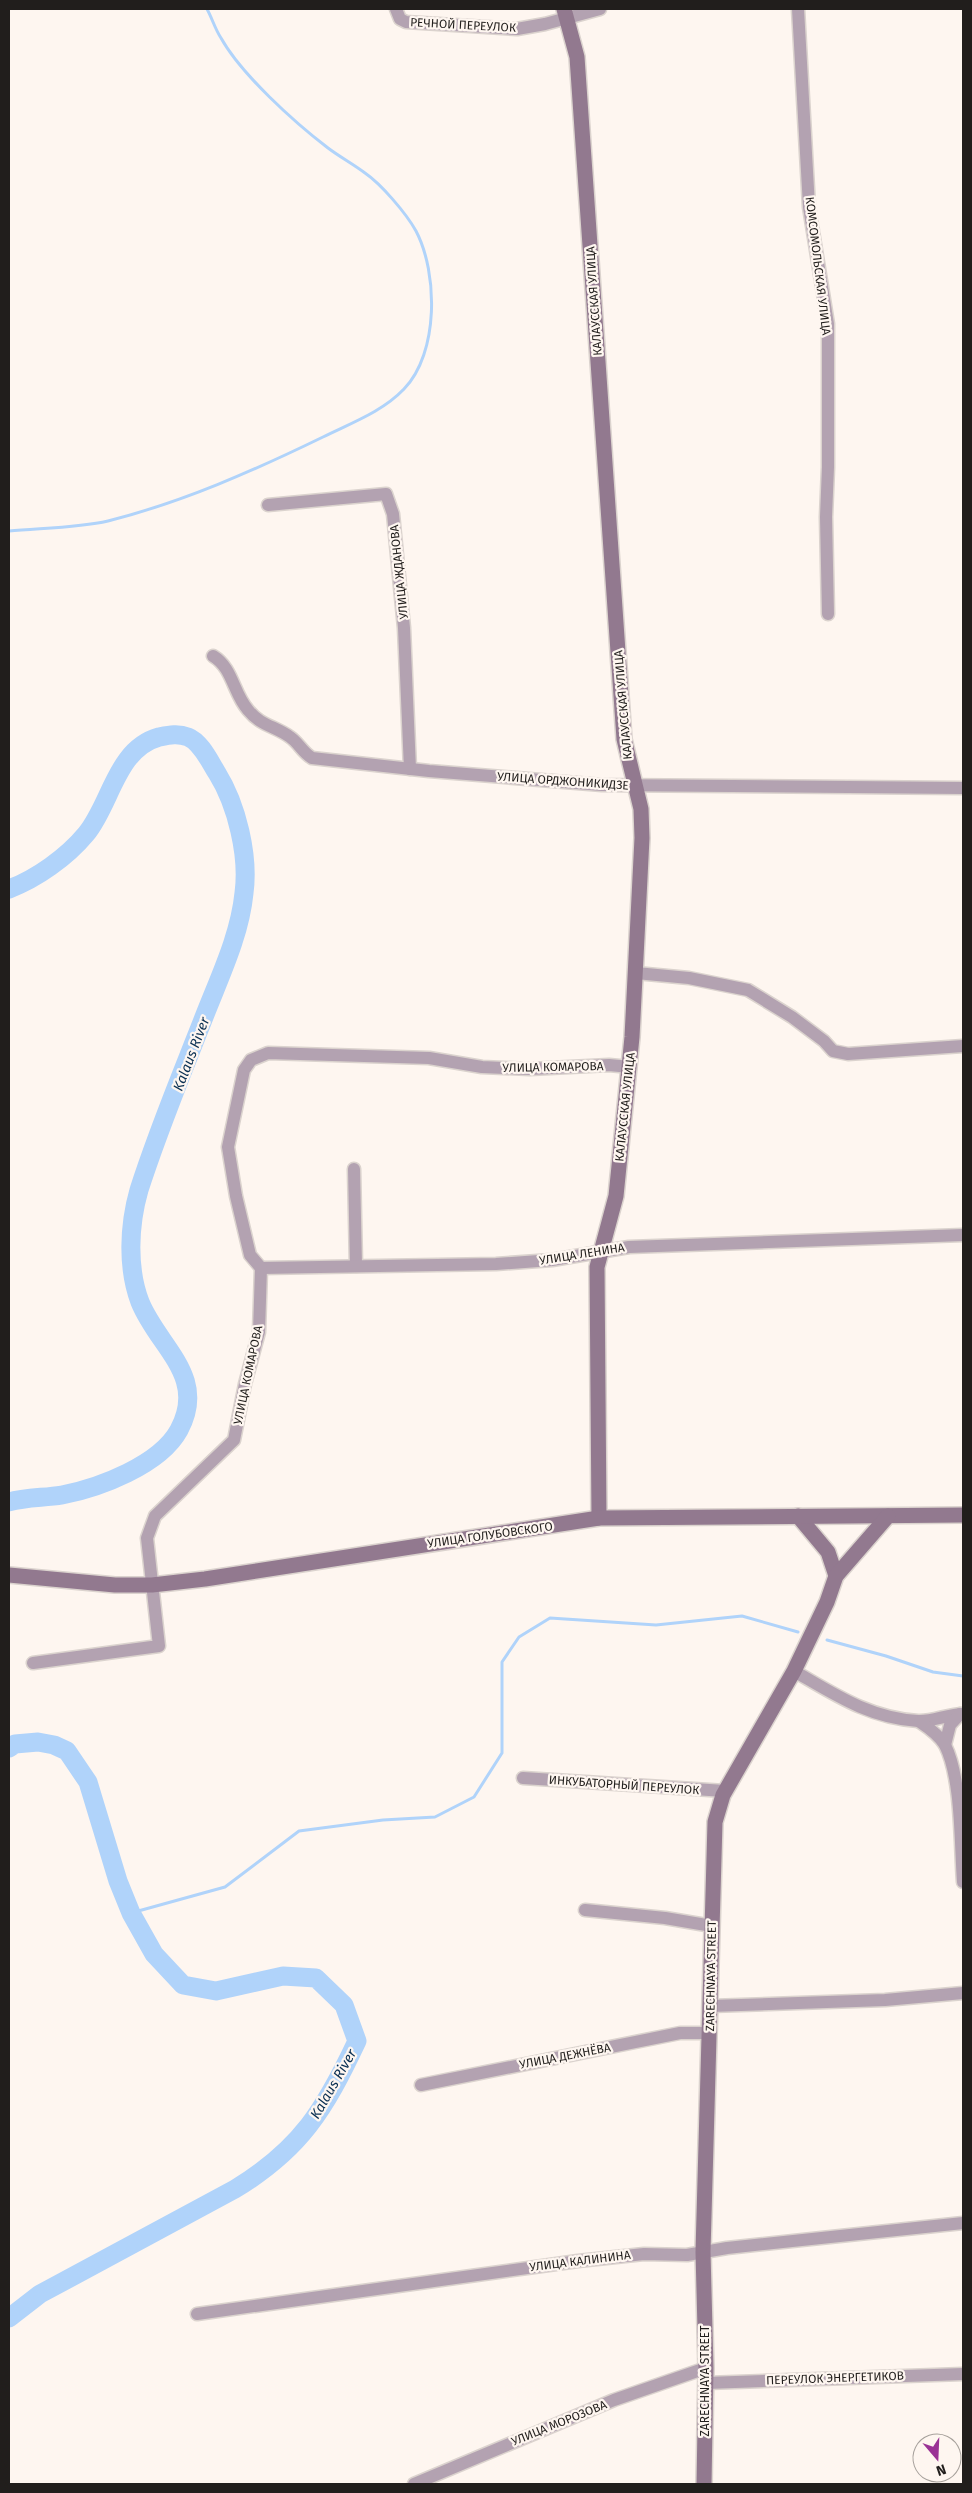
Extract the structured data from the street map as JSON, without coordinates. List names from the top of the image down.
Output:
{
  "streets": {
    "street": [
      "РЕЧНОЙ ПЕРЕУЛОК",
      "КОМСОМОЛЬСКАЯ УЛИЦА",
      "КАЛАУССКАЯ УЛИЦА",
      "УЛИЦА ЖДАНОВА",
      "УЛИЦА ОРДЖОНИКИДЗЕ",
      "УЛИЦА КОМАРОВА",
      "УЛИЦА ЛЕНИНА",
      "УЛИЦА ГОЛУБОВСКОГО",
      "ИНКУБАТОРНЫЙ ПЕРЕУЛОК",
      "ZARECHNAYA STREET",
      "УЛИЦА ДЕЖНЁВА",
      "УЛИЦА КАЛИНИНА",
      "ПЕРЕУЛОК ЭНЕРГЕТИКОВ",
      "УЛИЦА МОРОЗОВА"
    ]
  },
  "crossings": [
    ["РЕЧНОЙ ПЕРЕУЛОК", "КАЛАУССКАЯ УЛИЦА"],
    ["КАЛАУССКАЯ УЛИЦА", "УЛИЦА ОРДЖОНИКИДЗЕ"],
    ["КАЛАУССКАЯ УЛИЦА", "УЛИЦА КОМАРОВА"],
    ["КАЛАУССКАЯ УЛИЦА", "УЛИЦА ЛЕНИНА"],
    ["КАЛАУССКАЯ УЛИЦА", "УЛИЦА ГОЛУБОВСКОГО"],
    ["УЛИЦА ЖДАНОВА", "УЛИЦА ОРДЖОНИКИДЗЕ"],
    ["УЛИЦА КОМАРОВА", "УЛИЦА ЛЕНИНА"],
    ["УЛИЦА КОМАРОВА", "УЛИЦА ГОЛУБОВСКОГО"],
    ["УЛИЦА ГОЛУБОВСКОГО", "ZARECHNAYA STREET"],
    ["ИНКУБАТОРНЫЙ ПЕРЕУЛОК", "ZARECHNAYA STREET"],
    ["ZARECHNAYA STREET", "УЛИЦА ДЕЖНЁВА"],
    ["ZARECHNAYA STREET", "УЛИЦА КАЛИНИНА"],
    ["ZARECHNAYA STREET", "ПЕРЕУЛОК ЭНЕРГЕТИКОВ"],
    ["ZARECHNAYA STREET", "УЛИЦА МОРОЗОВА"],
    ["ПЕРЕУЛОК ЭНЕРГЕТИКОВ", "УЛИЦА МОРОЗОВА"]
  ],
  "water": ["Kalaus River"],
  "north": "bottom"
}
